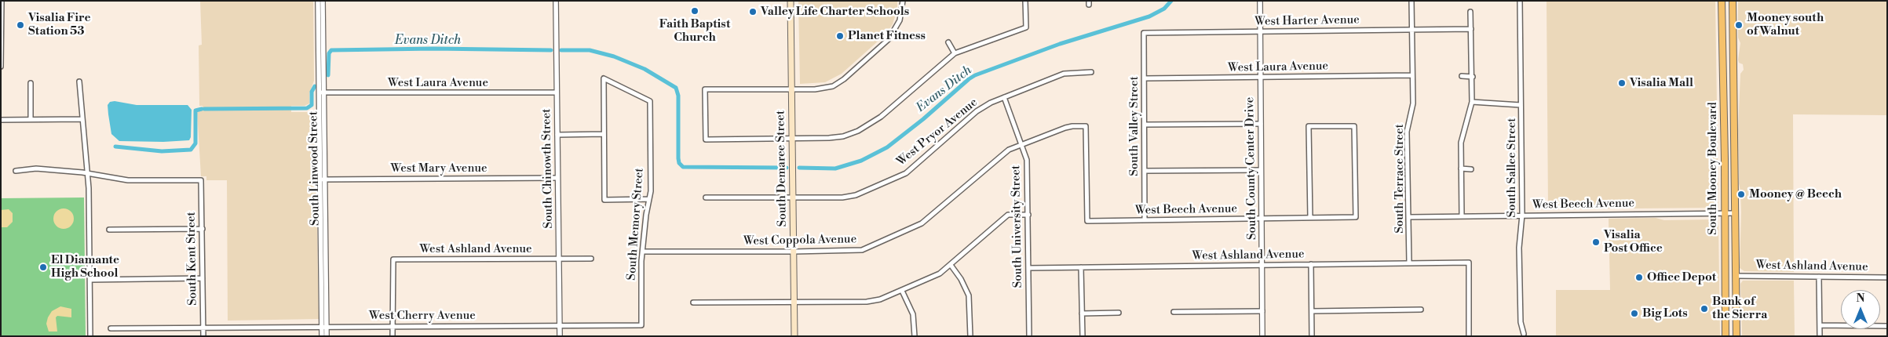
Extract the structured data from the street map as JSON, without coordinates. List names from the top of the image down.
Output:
{
  "streets": {
    "main road": ["South Demaree Street", "South Mooney Boulevard"],
    "street": [
      "West Harter Avenue",
      "West Laura Avenue",
      "South Valley Street",
      "West Pryor Avenue",
      "South Sallee Street",
      "South Linwood Street",
      "West Mary Avenue",
      "South Chinowth Street",
      "South County Center Drive",
      "South Terrace Street",
      "West Beech Avenue",
      "South Memory Street",
      "South University Street",
      "West Coppola Avenue",
      "West Ashland Avenue",
      "South Kent Street",
      "West Cherry Avenue"
    ]
  },
  "crossings": [
    ["West Harter Avenue", "South Valley Street"],
    ["West Harter Avenue", "South County Center Drive"],
    ["West Harter Avenue", "South Terrace Street"],
    ["West Laura Avenue", "South Valley Street"],
    ["West Laura Avenue", "South Linwood Street"],
    ["West Laura Avenue", "South Chinowth Street"],
    ["West Laura Avenue", "South County Center Drive"],
    ["West Laura Avenue", "South Terrace Street"],
    ["South Valley Street", "West Beech Avenue"],
    ["West Pryor Avenue", "South Demaree Street"],
    ["West Pryor Avenue", "South University Street"],
    ["South Sallee Street", "West Beech Avenue"],
    ["South Linwood Street", "West Mary Avenue"],
    ["South Linwood Street", "West Cherry Avenue"],
    ["West Mary Avenue", "South Chinowth Street"],
    ["South Chinowth Street", "West Ashland Avenue"],
    ["South Chinowth Street", "West Cherry Avenue"],
    ["South Demaree Street", "West Coppola Avenue"],
    ["South County Center Drive", "West Beech Avenue"],
    ["South County Center Drive", "West Ashland Avenue"],
    ["South Mooney Boulevard", "West Beech Avenue"],
    ["South Mooney Boulevard", "West Ashland Avenue"],
    ["South Terrace Street", "West Beech Avenue"],
    ["South Terrace Street", "West Ashland Avenue"],
    ["West Beech Avenue", "West Coppola Avenue"],
    ["South Memory Street", "West Coppola Avenue"],
    ["South Memory Street", "West Cherry Avenue"],
    ["South University Street", "West Coppola Avenue"],
    ["South University Street", "West Ashland Avenue"],
    ["West Ashland Avenue", "West Cherry Avenue"],
    ["South Kent Street", "West Cherry Avenue"]
  ],
  "water": ["Evans Ditch"],
  "places": [
    "Faith Baptist Church",
    "Valley Life Charter Schools",
    "Visalia Fire Station 53",
    "Mooney south of Walnut",
    "Planet Fitness",
    "Visalia Mall",
    "Mooney @ Beech",
    "Visalia Post Office",
    "El Diamante High School",
    "Office Depot",
    "Bank of the Sierra",
    "Big Lots"
  ],
  "north": "top"
}
